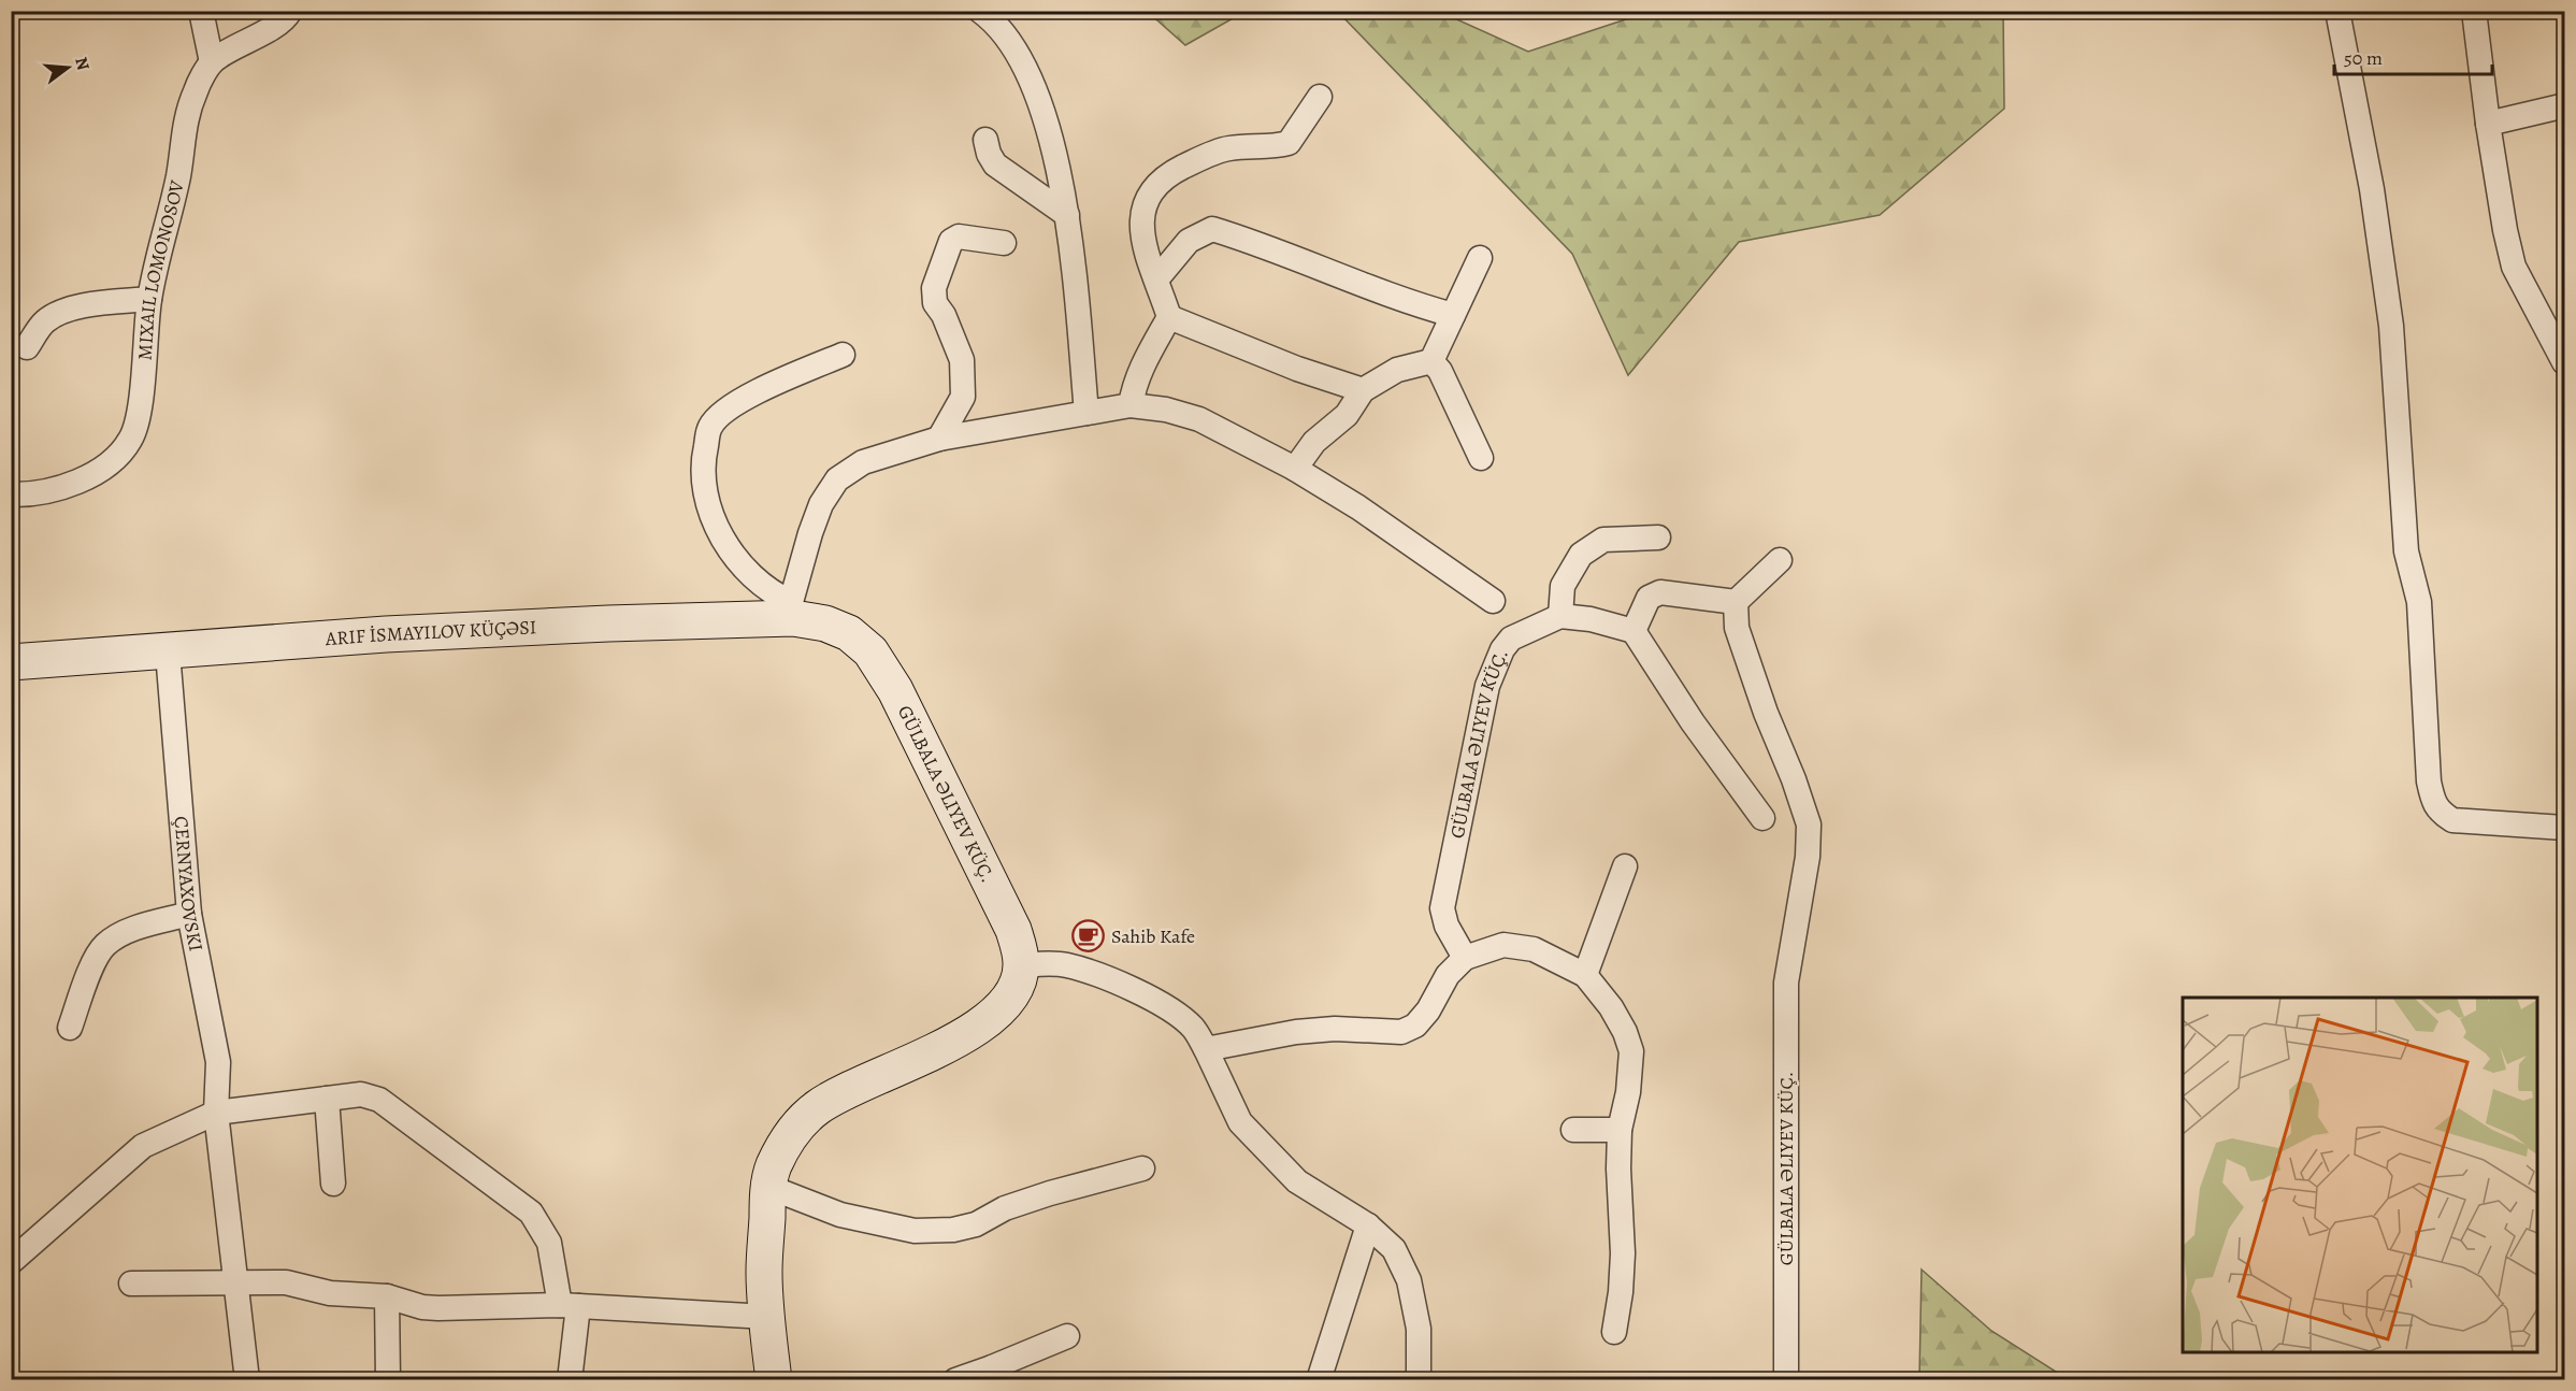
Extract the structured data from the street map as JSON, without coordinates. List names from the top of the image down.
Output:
{
  "streets": {
    "street": ["MIXAIL LOMONOSOV", "GÜLBALA ƏLIYEV KÜÇ.", "ÇERNYAXOVSKI"]
  },
  "places": {
    "cafe": ["Sahib Kafe"]
  },
  "scale_bar": "50 m",
  "north": "right"
}
